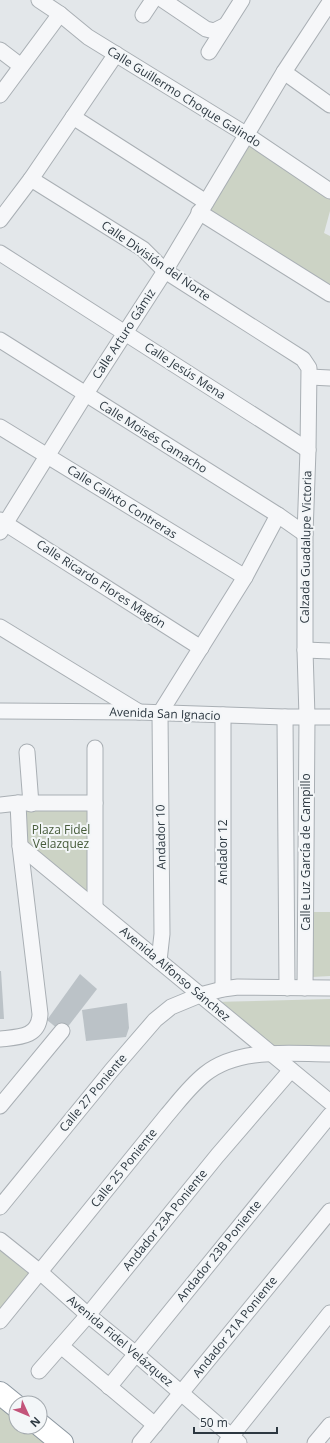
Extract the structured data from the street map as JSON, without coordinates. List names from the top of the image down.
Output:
{
  "streets": {
    "street": [
      "Calle Guillermo Choque Galindo",
      "Calle División del Norte",
      "Calle Arturo Gámiz",
      "Calle Jesús Mena",
      "Calle Moisés Camacho",
      "Calle Calixto Contreras",
      "Calzada Guadalupe Victoria",
      "Calle Ricardo Flores Magón",
      "Avenida San Ignacio",
      "Andador 10",
      "Andador 12",
      "Calle Luz García de Campillo",
      "Avenida Alfonso Sánchez",
      "Calle 27 Poniente",
      "Calle 25 Poniente",
      "Andador 23A Poniente",
      "Andador 23B Poniente",
      "Andador 21A Poniente",
      "Avenida Fidel Velázquez"
    ]
  },
  "crossings": [
    ["Calle Guillermo Choque Galindo", "Calle Arturo Gámiz"],
    ["Calle División del Norte", "Calle Arturo Gámiz"],
    ["Calle División del Norte", "Calzada Guadalupe Victoria"],
    ["Calle Arturo Gámiz", "Calle Jesús Mena"],
    ["Calle Arturo Gámiz", "Calle Moisés Camacho"],
    ["Calle Arturo Gámiz", "Calle Calixto Contreras"],
    ["Calle Arturo Gámiz", "Calle Ricardo Flores Magón"],
    ["Calle Jesús Mena", "Calzada Guadalupe Victoria"],
    ["Calle Moisés Camacho", "Calzada Guadalupe Victoria"],
    ["Calzada Guadalupe Victoria", "Avenida San Ignacio"],
    ["Calzada Guadalupe Victoria", "Calle Luz García de Campillo"],
    ["Avenida San Ignacio", "Andador 10"],
    ["Avenida San Ignacio", "Andador 12"],
    ["Avenida San Ignacio", "Calle Luz García de Campillo"],
    ["Andador 10", "Avenida Alfonso Sánchez"],
    ["Andador 12", "Calle 27 Poniente"],
    ["Calle Luz García de Campillo", "Calle 27 Poniente"],
    ["Avenida Alfonso Sánchez", "Calle 27 Poniente"],
    ["Avenida Alfonso Sánchez", "Calle 25 Poniente"],
    ["Avenida Alfonso Sánchez", "Andador 23A Poniente"],
    ["Calle 25 Poniente", "Avenida Fidel Velázquez"],
    ["Andador 23A Poniente", "Avenida Fidel Velázquez"],
    ["Andador 23B Poniente", "Avenida Fidel Velázquez"],
    ["Andador 21A Poniente", "Avenida Fidel Velázquez"]
  ],
  "parks": ["Plaza Fidel Velazquez"],
  "scale_bar": "50 m",
  "north": "bottom right"
}
